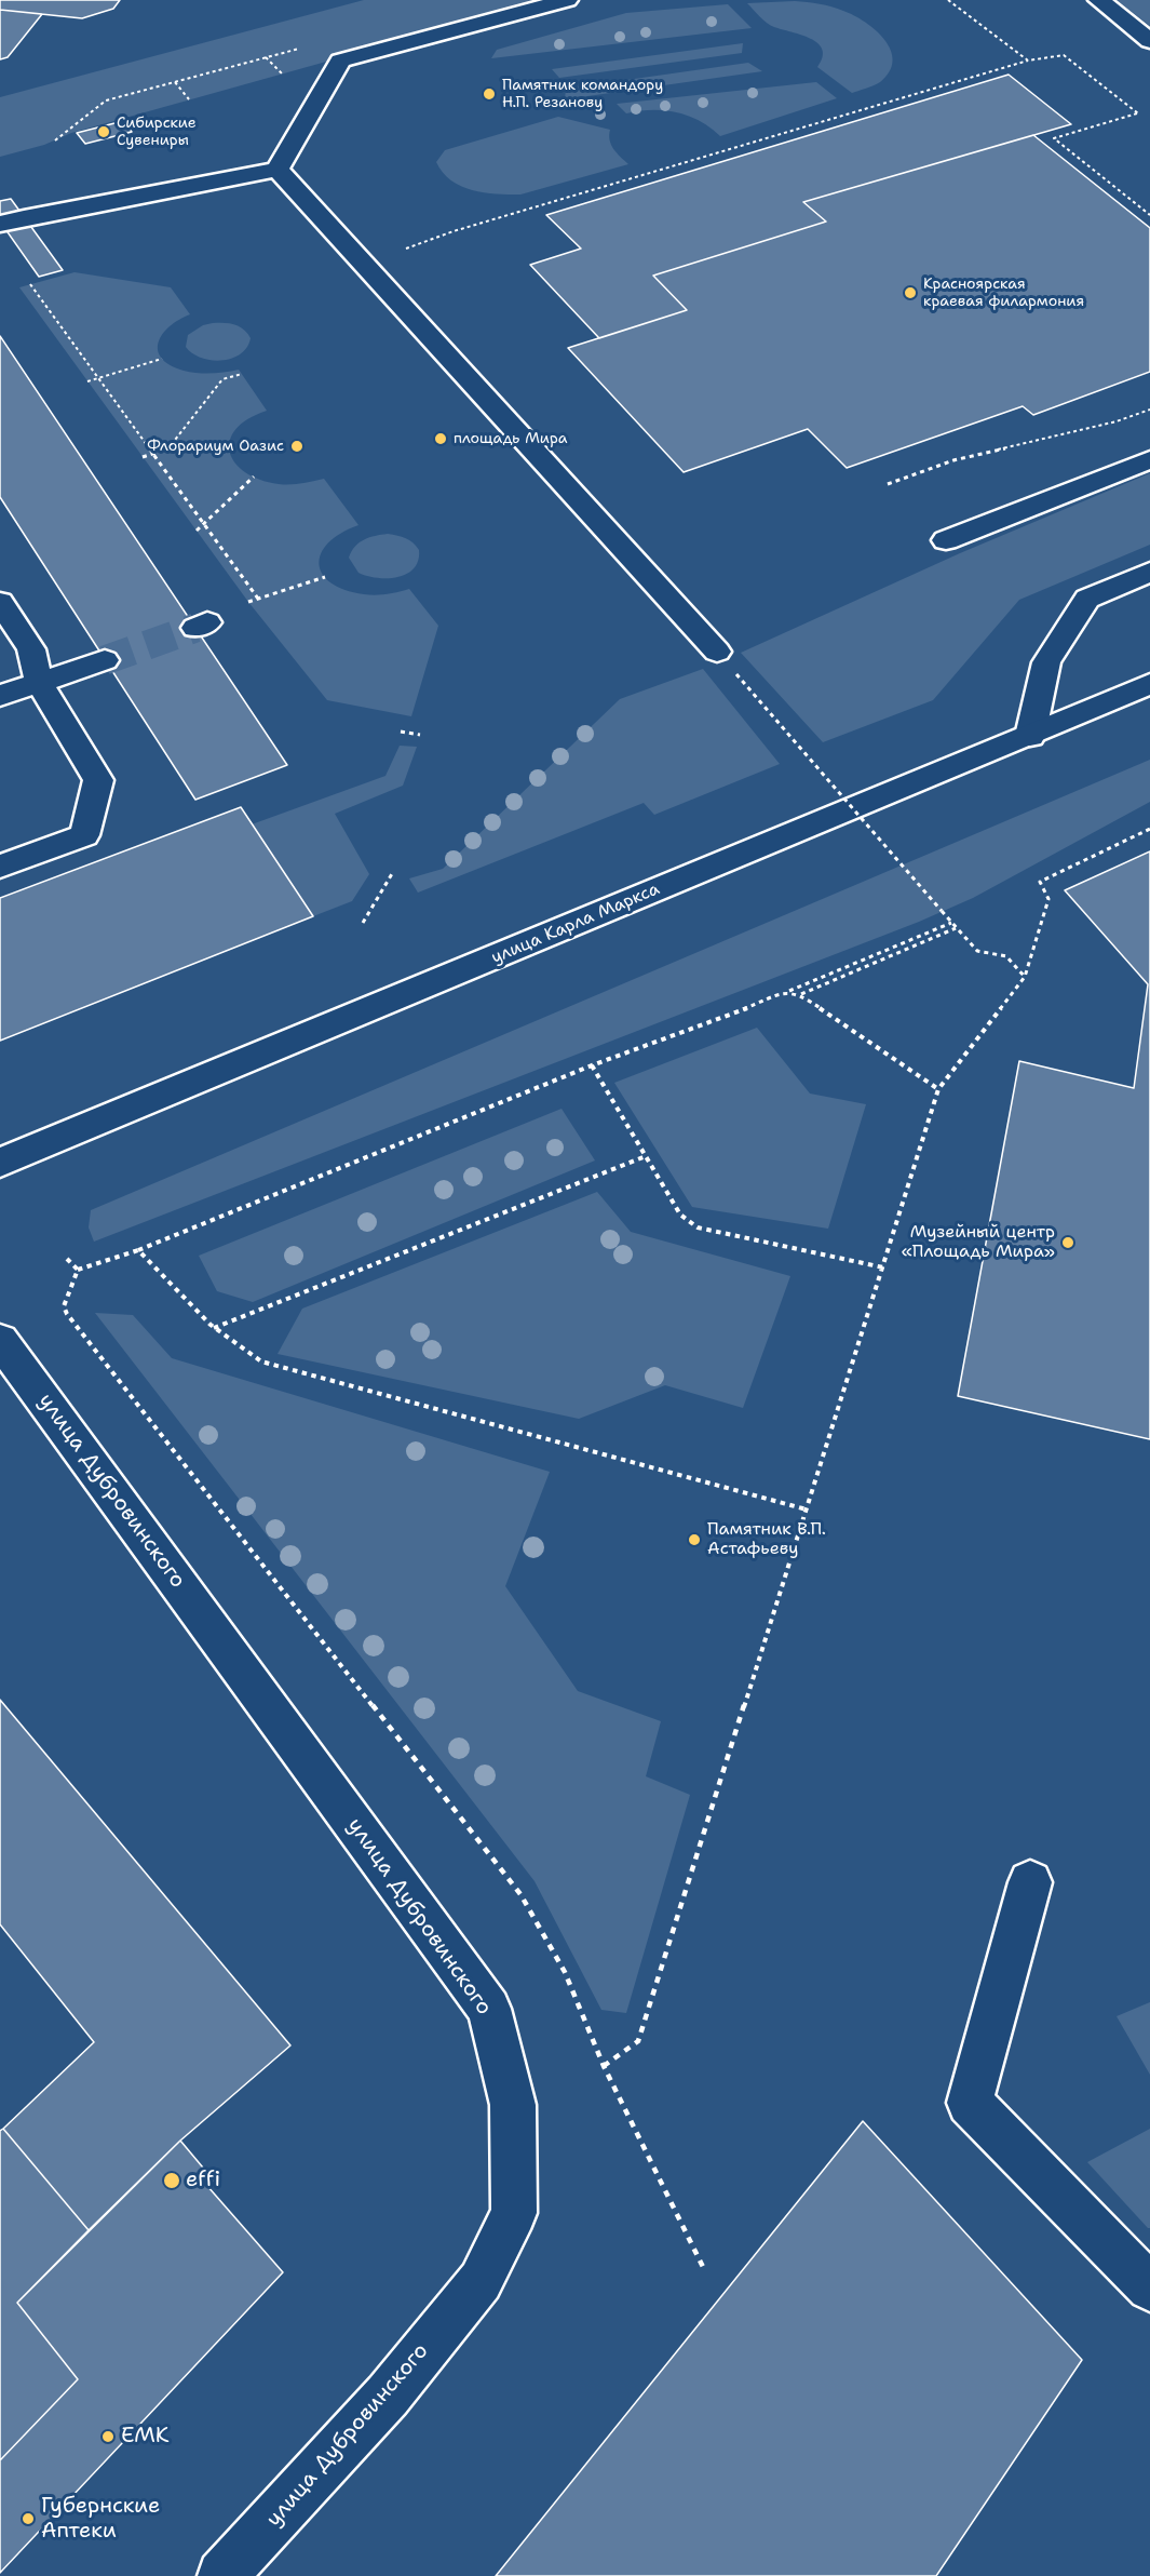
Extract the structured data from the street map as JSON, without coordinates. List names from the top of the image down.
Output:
{
  "streets": {
    "main road": ["улица Карла Маркса", "улица Дубровинского"]
  },
  "places": [
    "Памятник командору Н.П. Резанову",
    "Сибирские Сувениры",
    "Красноярская краевая филармония",
    "площадь Мира",
    "Флорариум Оазис",
    "Музейный центр «Площадь Мира»",
    "Памятник В.П. Астафьеву",
    "effi",
    "ЕМК",
    "Губернские Аптеки"
  ]
}
